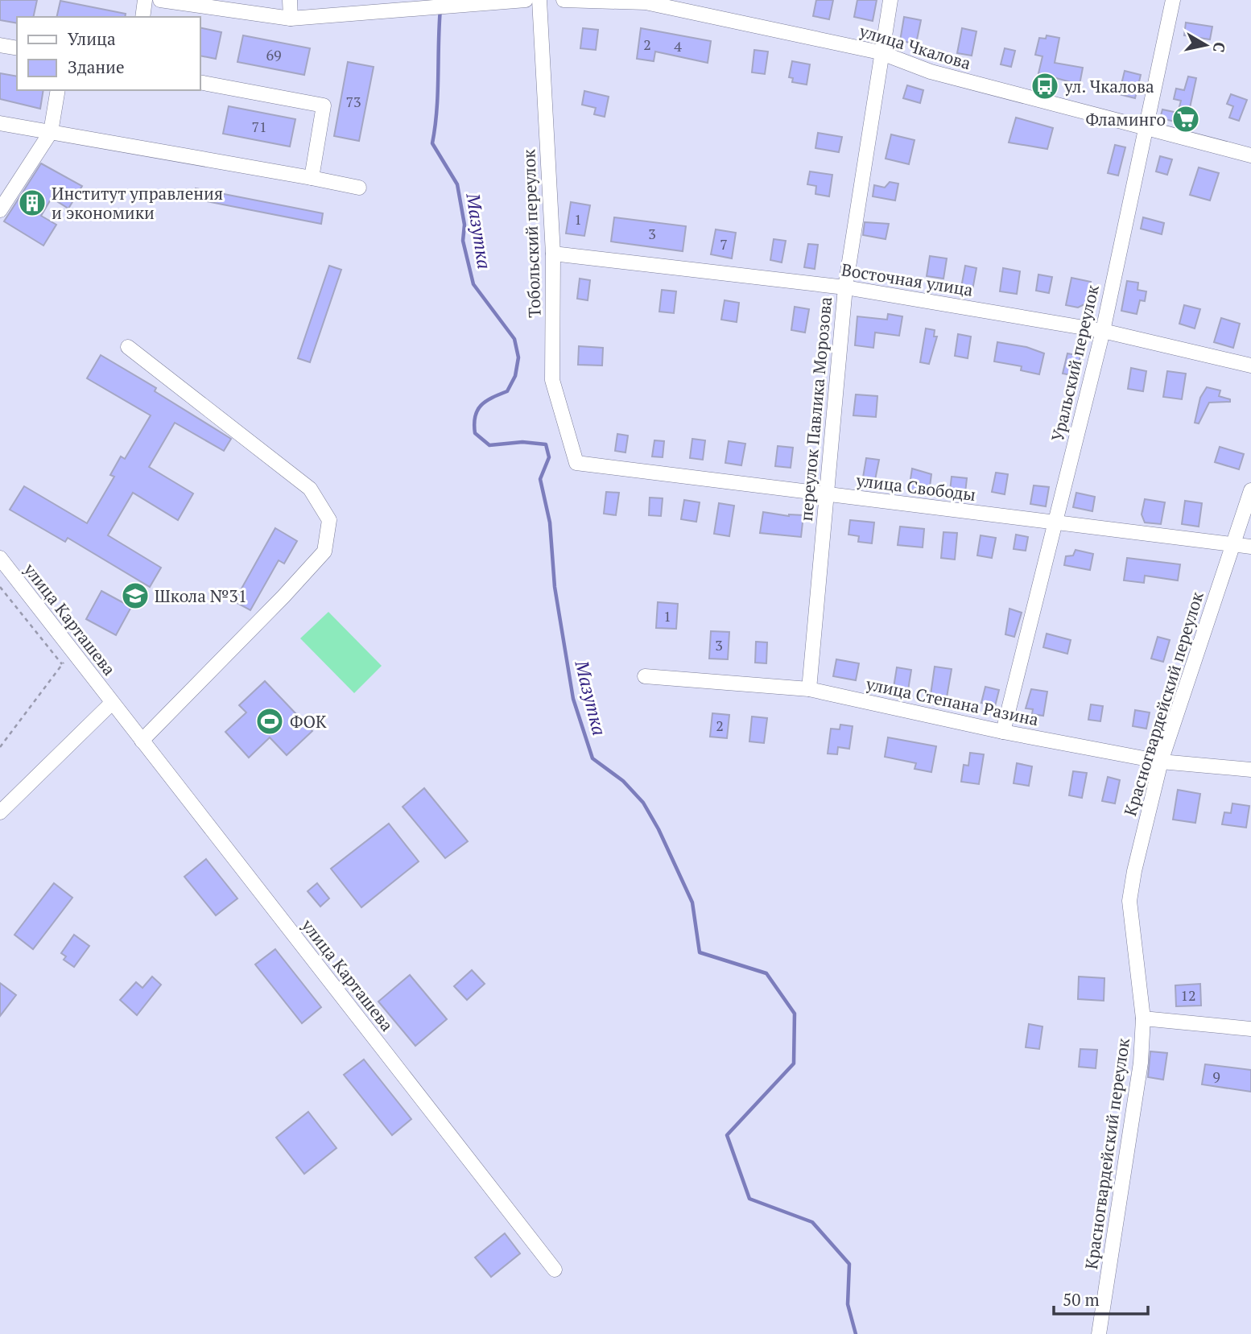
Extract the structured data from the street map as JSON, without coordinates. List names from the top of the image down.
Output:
{
  "streets": {
    "street": [
      "улица Чкалова",
      "Тобольский переулок",
      "Восточная улица",
      "Уральский переулок",
      "переулок Павлика Морозова",
      "улица Свободы",
      "улица Карташева",
      "улица Степана Разина",
      "Красногвардейский переулок"
    ]
  },
  "crossings": [
    ["улица Чкалова", "Уральский переулок"],
    ["улица Чкалова", "переулок Павлика Морозова"],
    ["Тобольский переулок", "Восточная улица"],
    ["Тобольский переулок", "улица Свободы"],
    ["Восточная улица", "Уральский переулок"],
    ["Восточная улица", "переулок Павлика Морозова"],
    ["Уральский переулок", "улица Свободы"],
    ["Уральский переулок", "улица Степана Разина"],
    ["переулок Павлика Морозова", "улица Свободы"],
    ["переулок Павлика Морозова", "улица Степана Разина"],
    ["улица Свободы", "Красногвардейский переулок"],
    ["улица Степана Разина", "Красногвардейский переулок"]
  ],
  "water": ["Мазутка"],
  "places": {
    "bus stop": ["ул. Чкалова"],
    "supermarket": ["Фламинго"],
    "building": ["Институт управления и экономики"],
    "school or university": ["Школа №31"],
    "sports": ["ФОК"]
  },
  "house_numbers": [
    "2",
    "4",
    "69",
    "73",
    "71",
    "1",
    "3",
    "7",
    "1",
    "3",
    "2",
    "12",
    "9"
  ],
  "legend": ["Улица", "Здание"],
  "scale_bar": "50 m",
  "north": "right"
}
